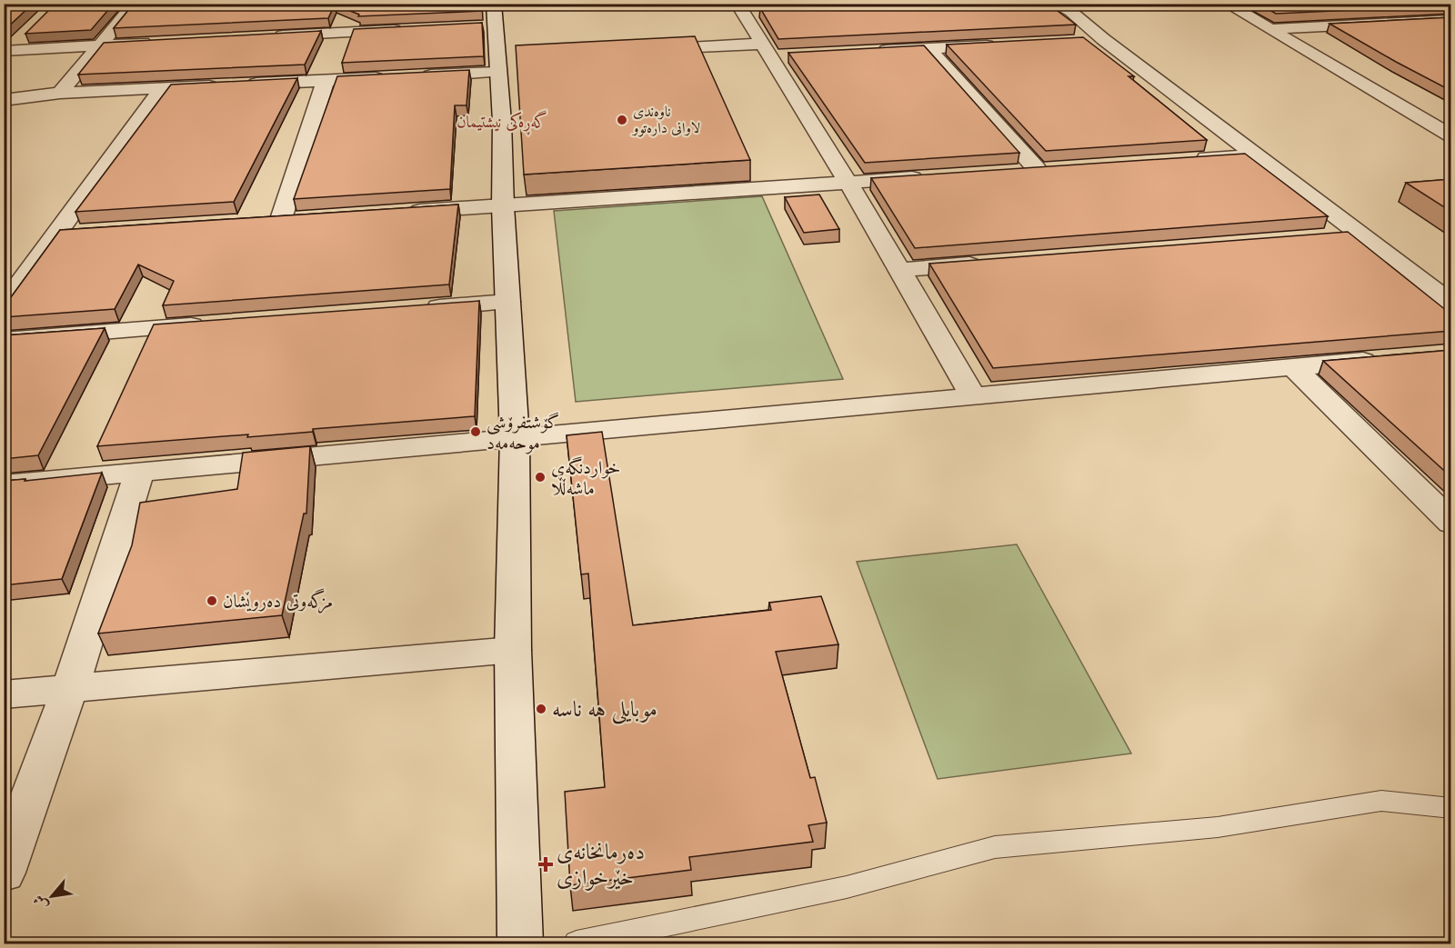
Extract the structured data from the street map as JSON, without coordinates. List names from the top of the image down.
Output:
{
  "districts": ["گەڕەکی نیشتیمان"],
  "places": {
    "other": [
      "ناوەندی لاوانی دارەتوو",
      "گۆشتفرۆشی موحەمەد",
      "خواردنگەی ماشەڵڵا",
      "مزگەوتی دەروێشان",
      "موبایلی هه ناسه"
    ],
    "health": ["دەرمانخانەی خێرخوازی"]
  },
  "north": "bottom left"
}
